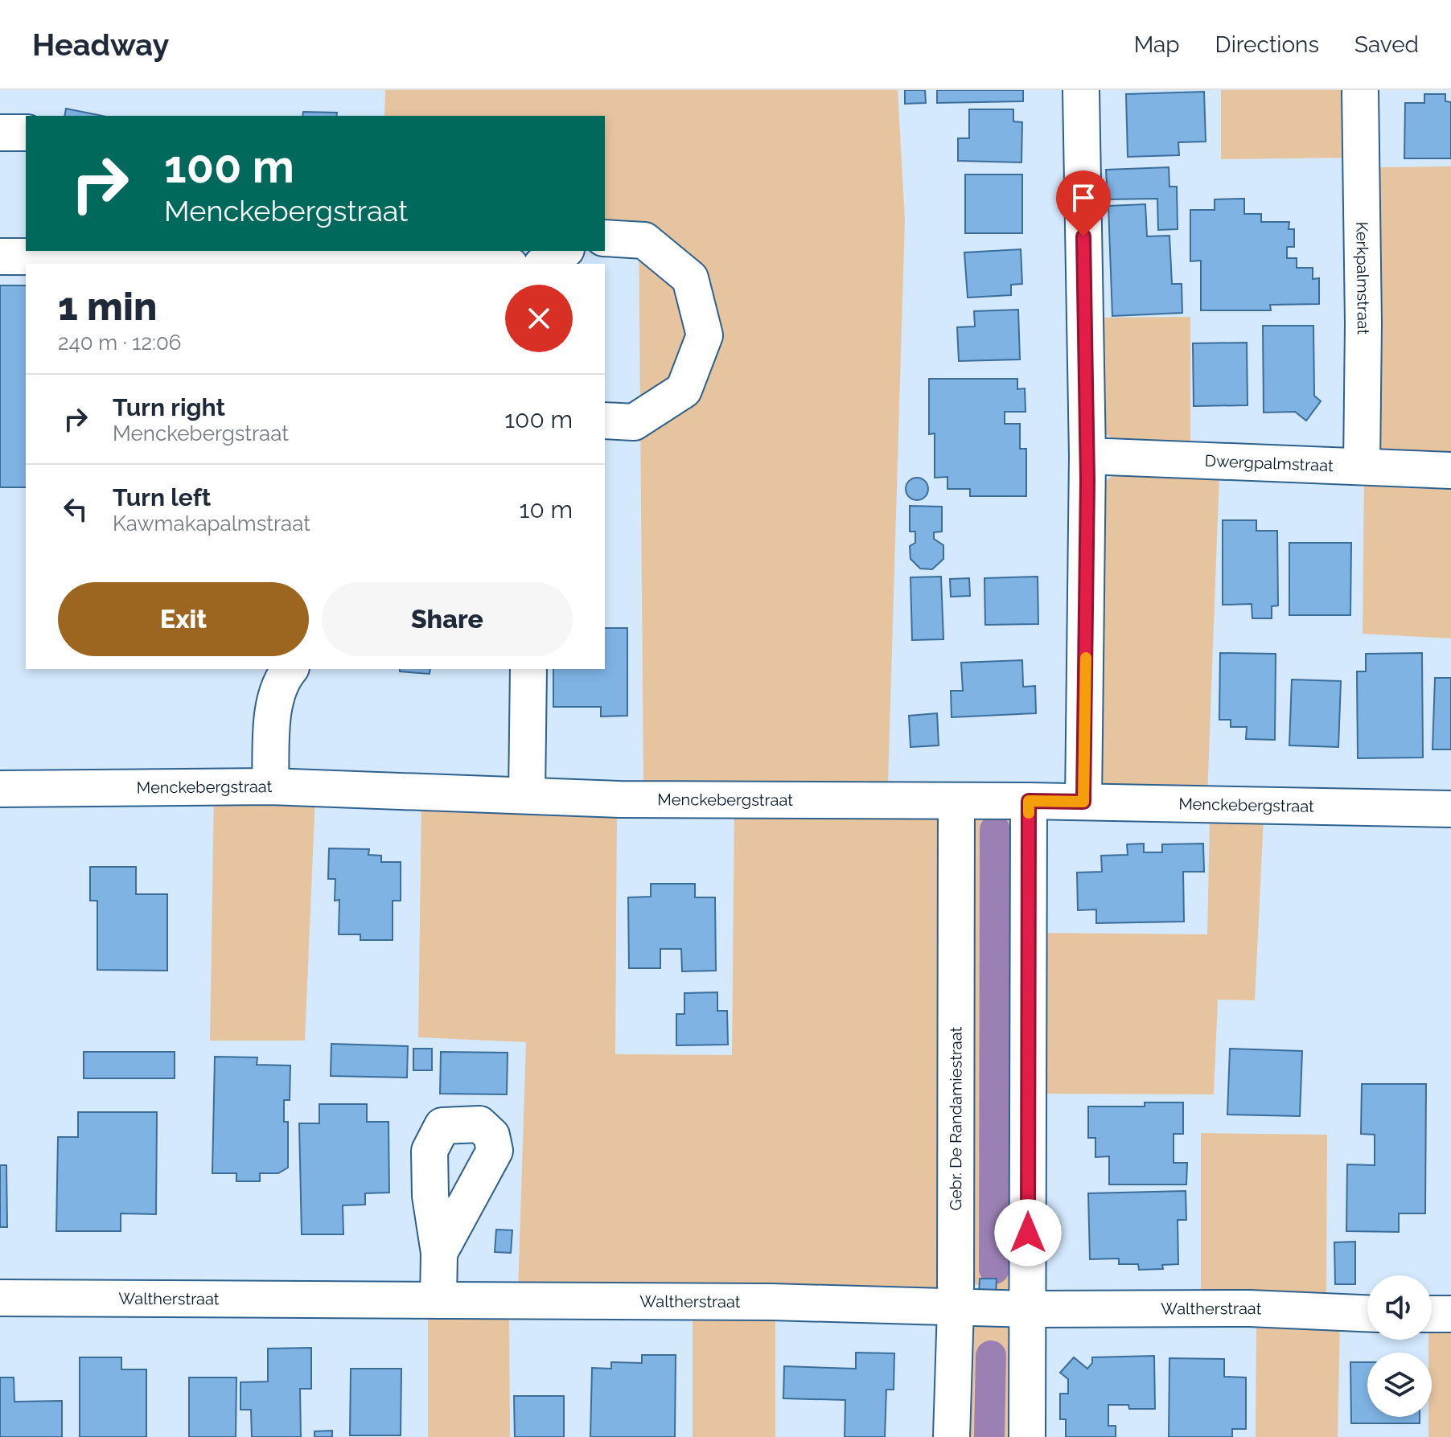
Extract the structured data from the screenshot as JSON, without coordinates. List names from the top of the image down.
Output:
{
  "streets": {
    "street": [
      "Kerkpalmstraat",
      "Dwergpalmstraat",
      "Menckebergstraat",
      "Gebr. De Randamiestraat",
      "Waltherstraat"
    ]
  },
  "crossings": [
    ["Kerkpalmstraat", "Dwergpalmstraat"],
    ["Menckebergstraat", "Gebr. De Randamiestraat"],
    ["Gebr. De Randamiestraat", "Waltherstraat"]
  ],
  "page": {
    "header": "Headway",
    "nav": ["Map", "Directions", "Saved"],
    "turn": ["100 m", "Menckebergstraat"],
    "heading": ["1 min", "240 m · 12:06"],
    "list": [
      {
        "name": "Turn right",
        "note": "Menckebergstraat",
        "value": "100 m"
      },
      {
        "name": "Turn left",
        "note": "Kawmakapalmstraat",
        "value": "10 m"
      }
    ],
    "buttons": ["Exit", "Share"]
  }
}
